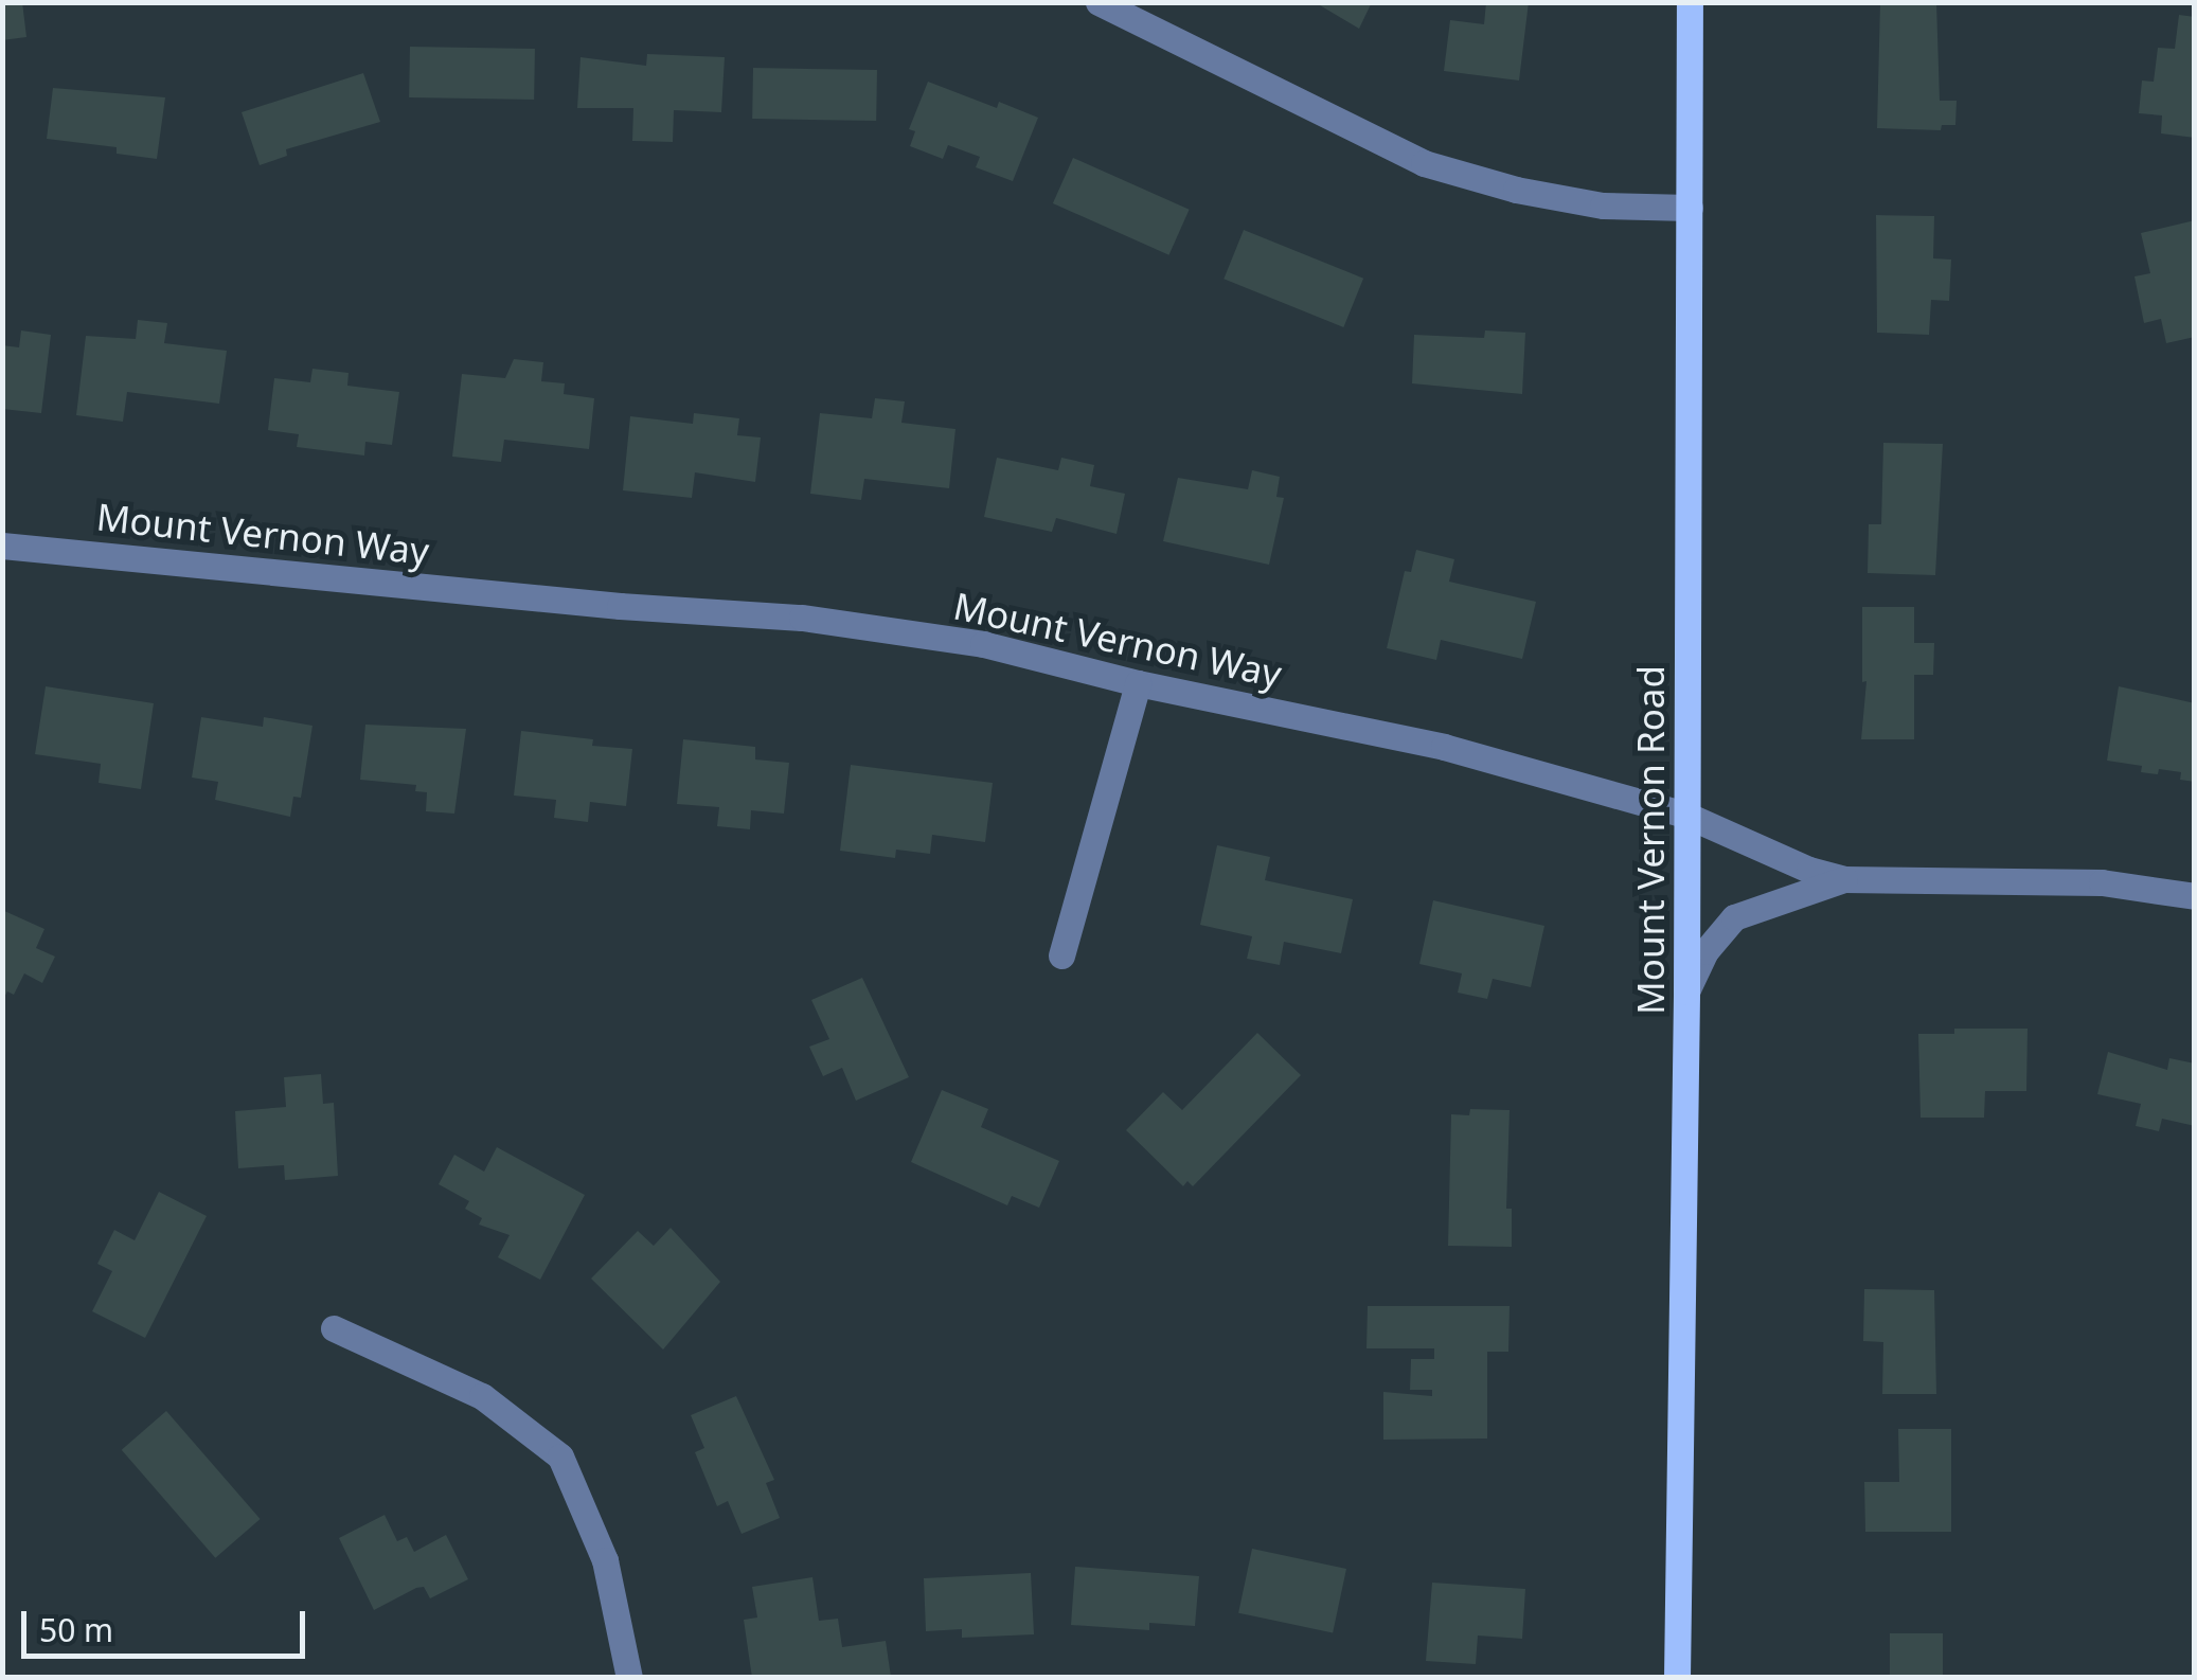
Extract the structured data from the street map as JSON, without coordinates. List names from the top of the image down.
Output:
{
  "streets": {
    "main road": ["Mount Vernon Road"],
    "street": ["Mount Vernon Way"]
  },
  "crossings": [
    ["Mount Vernon Way", "Mount Vernon Road"]
  ],
  "scale_bar": "50 m"
}
